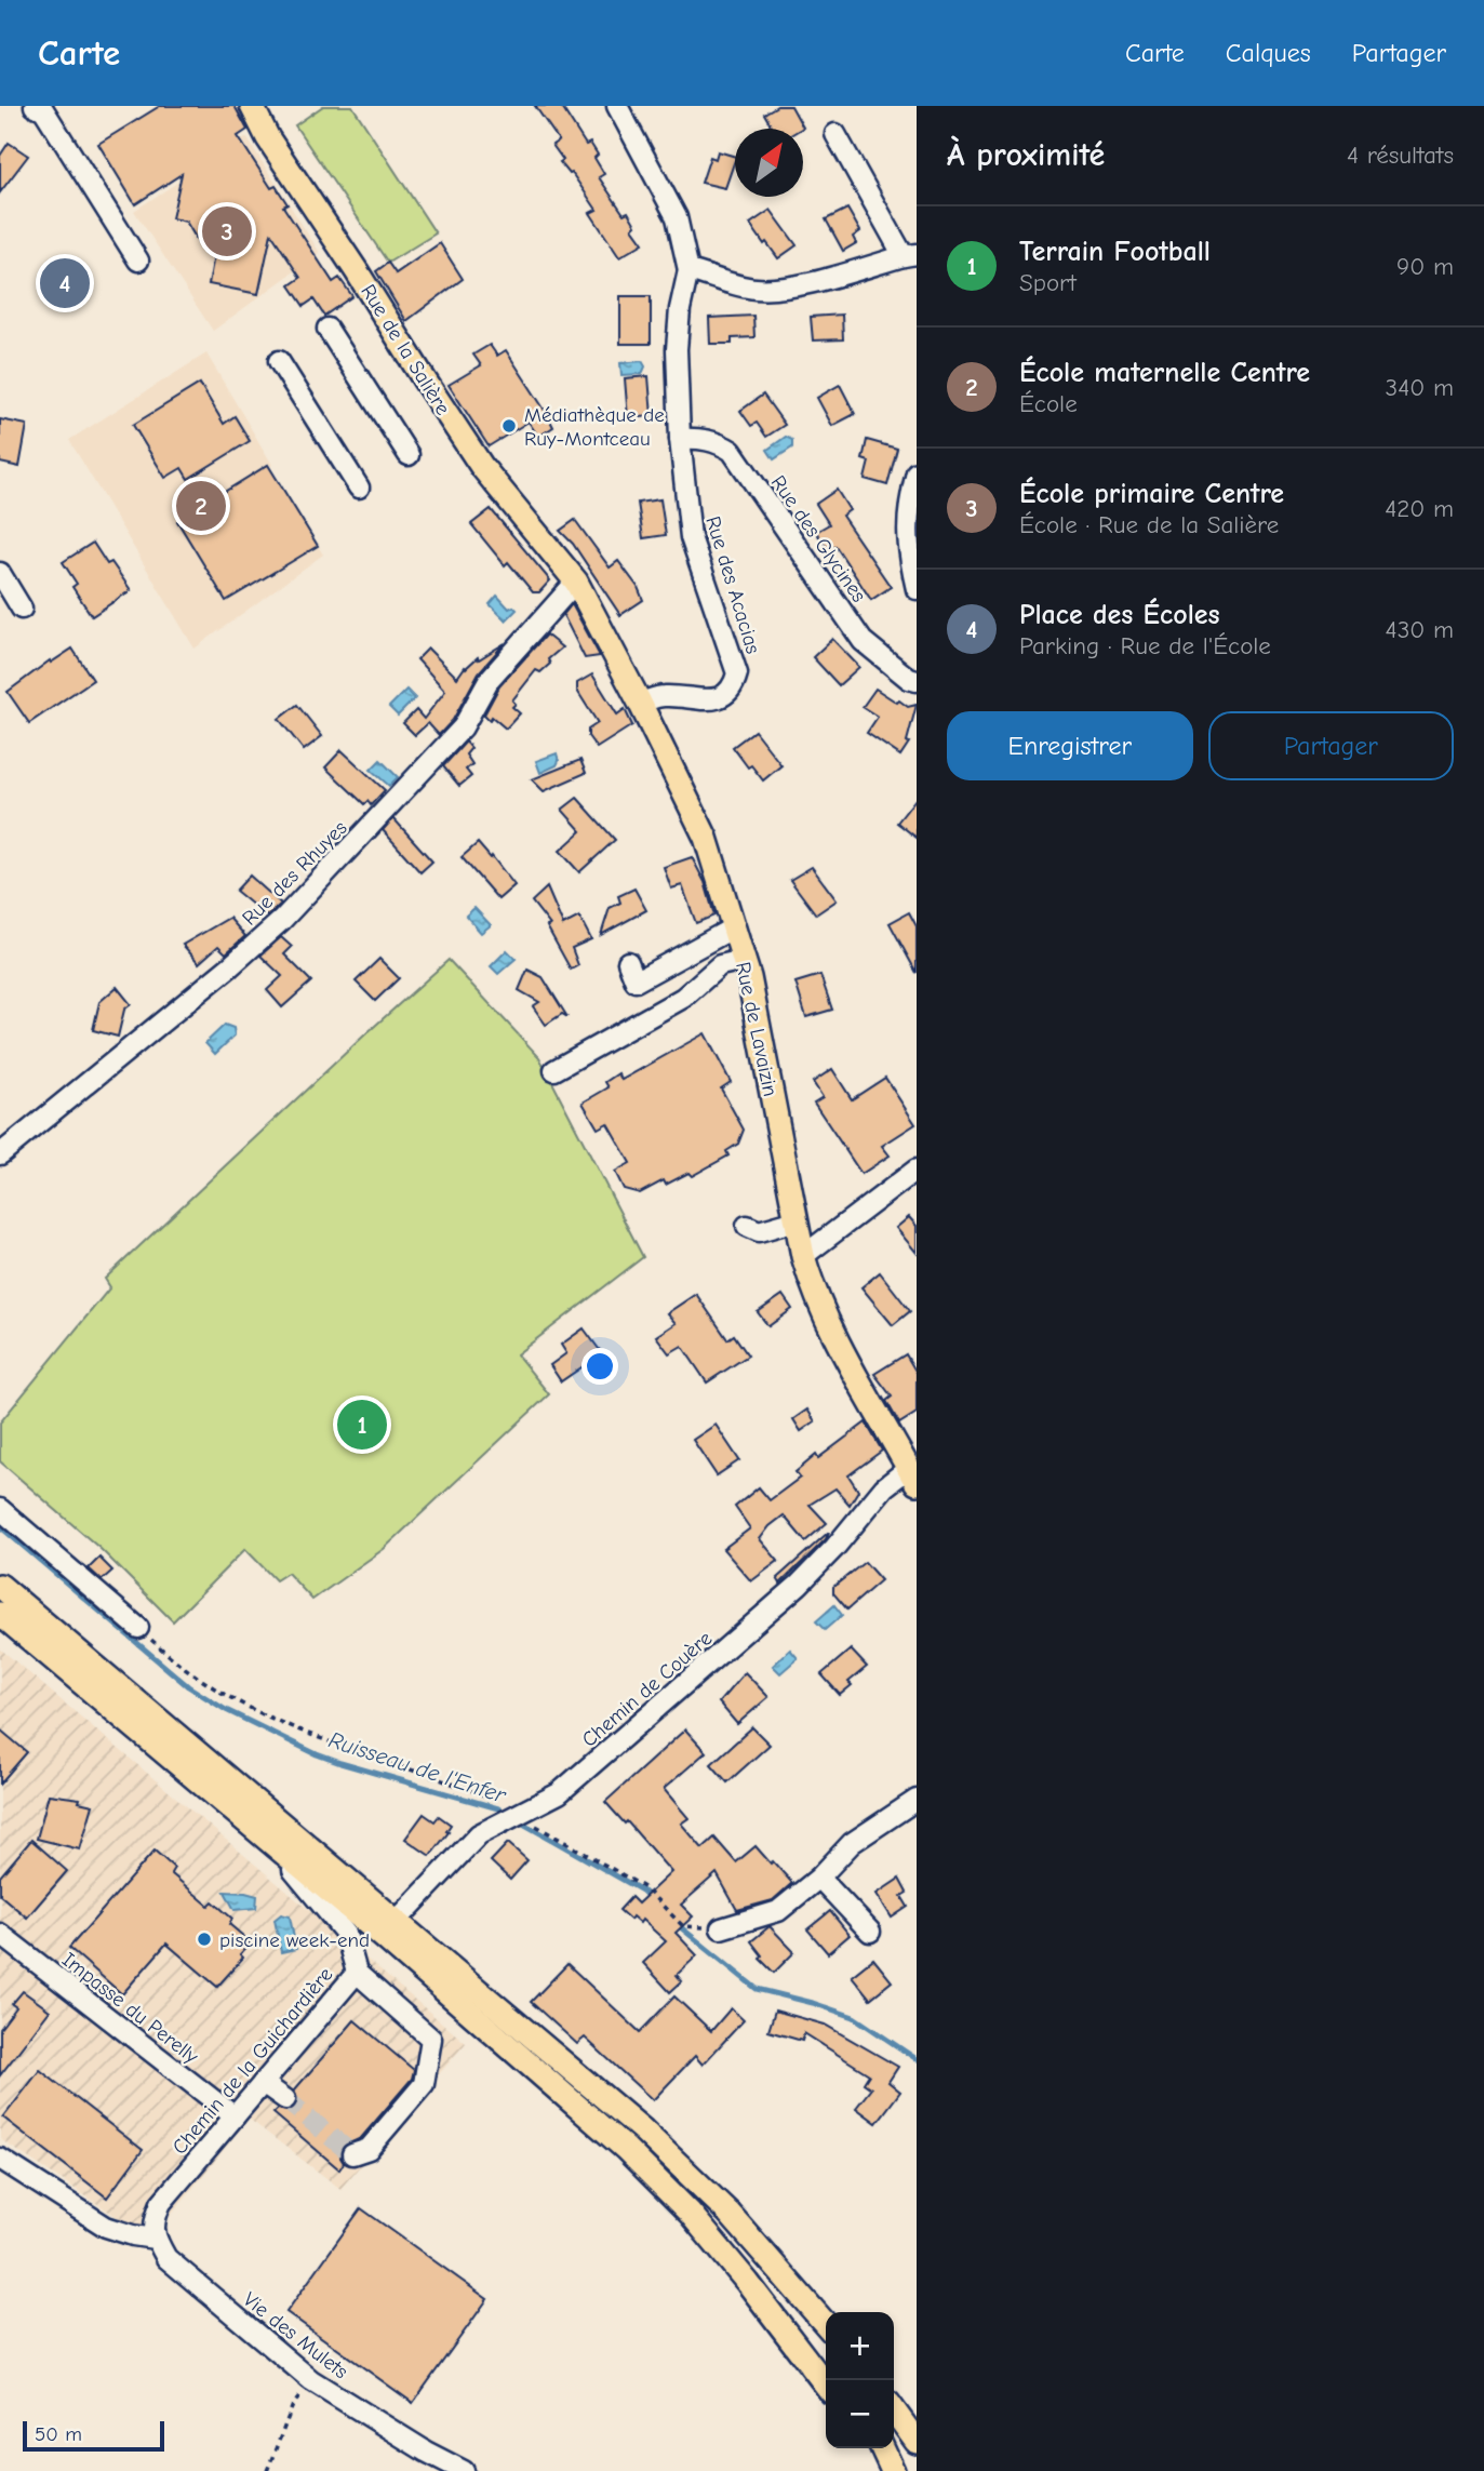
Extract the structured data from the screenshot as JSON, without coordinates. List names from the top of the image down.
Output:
{
  "streets": {
    "main road": ["Rue de la Salière", "Rue de Lavaizin"],
    "street": [
      "Rue des Glycines",
      "Rue des Acacias",
      "Rue des Rhuyes",
      "Chemin de Couère",
      "Impasse du Perelly",
      "Chemin de la Guichardière",
      "Vie des Mulets"
    ]
  },
  "crossings": [
    ["Rue de la Salière", "Rue des Rhuyes"],
    ["Rue de la Salière", "Rue de Lavaizin"],
    ["Rue des Glycines", "Rue des Acacias"],
    ["Rue des Acacias", "Rue de Lavaizin"],
    ["Rue des Rhuyes", "Rue de Lavaizin"],
    ["Rue de Lavaizin", "Chemin de Couère"],
    ["Impasse du Perelly", "Chemin de la Guichardière"],
    ["Chemin de la Guichardière", "Vie des Mulets"]
  ],
  "water": ["Ruisseau de l'Enfer"],
  "places": ["Médiathèque de Ruy-Montceau", "piscine week-end"],
  "scale_bar": "50 m",
  "north": "top right",
  "page": {
    "header": "Carte",
    "nav": ["Carte", "Calques", "Partager"],
    "heading": ["À proximité", "4 résultats"],
    "pins": [
      "3",
      "4",
      "2",
      "1"
    ],
    "list": [
      {
        "mark": "1",
        "name": "Terrain Football",
        "note": "Sport",
        "value": "90 m"
      },
      {
        "mark": "2",
        "name": "École maternelle Centre",
        "note": "École",
        "value": "340 m"
      },
      {
        "mark": "3",
        "name": "École primaire Centre",
        "note": "École · Rue de la Salière",
        "value": "420 m"
      },
      {
        "mark": "4",
        "name": "Place des Écoles",
        "note": "Parking · Rue de l'École",
        "value": "430 m"
      }
    ],
    "buttons": ["Enregistrer", "Partager"],
    "map_buttons": ["+", "−"],
    "scale": "50 m"
  }
}
